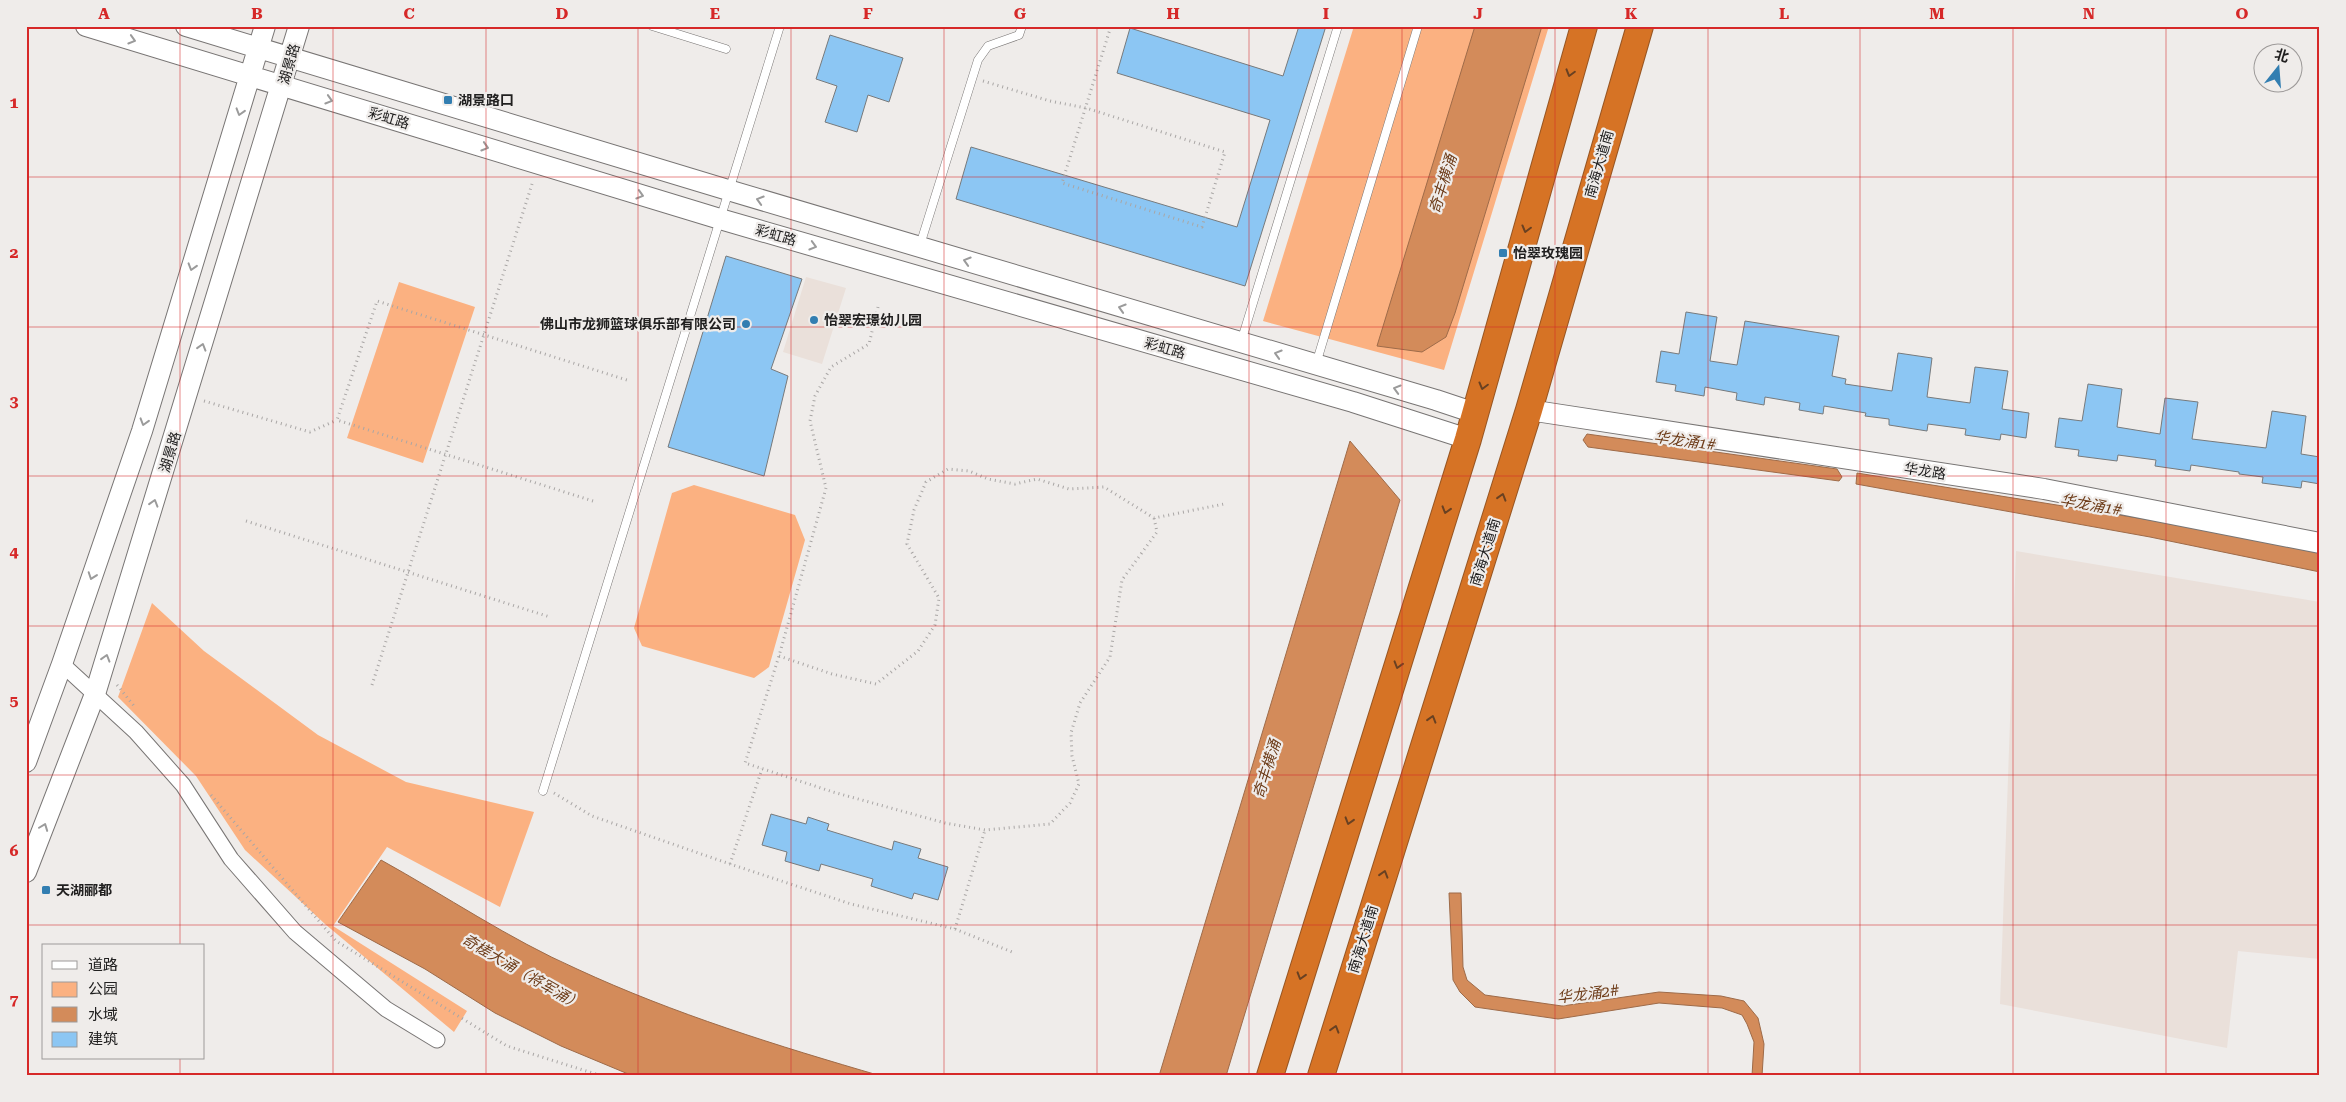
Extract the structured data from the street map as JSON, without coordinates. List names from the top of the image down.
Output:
{
  "streets": {
    "highway": ["南海大道南"],
    "street": ["湖景路", "彩虹路", "华龙路"]
  },
  "crossings": [
    ["湖景路", "彩虹路"],
    ["南海大道南", "华龙路"]
  ],
  "water": [
    "奇丰横涌",
    "华龙涌1#",
    "奇槎大涌（将军涌）",
    "华龙涌2#"
  ],
  "places": {
    "transit": ["湖景路口", "怡翠玫瑰园", "天湖郦都"],
    "other": ["怡翠宏璟幼儿园", "佛山市龙狮篮球俱乐部有限公司"]
  },
  "legend": [
    "道路",
    "公园",
    "水域",
    "建筑"
  ],
  "north": "top",
  "grid": {
    "columns": [
      "A",
      "B",
      "C",
      "D",
      "E",
      "F",
      "G",
      "H",
      "I",
      "J",
      "K",
      "L",
      "M",
      "N",
      "O"
    ],
    "rows": [
      "1",
      "2",
      "3",
      "4",
      "5",
      "6",
      "7"
    ]
  }
}
